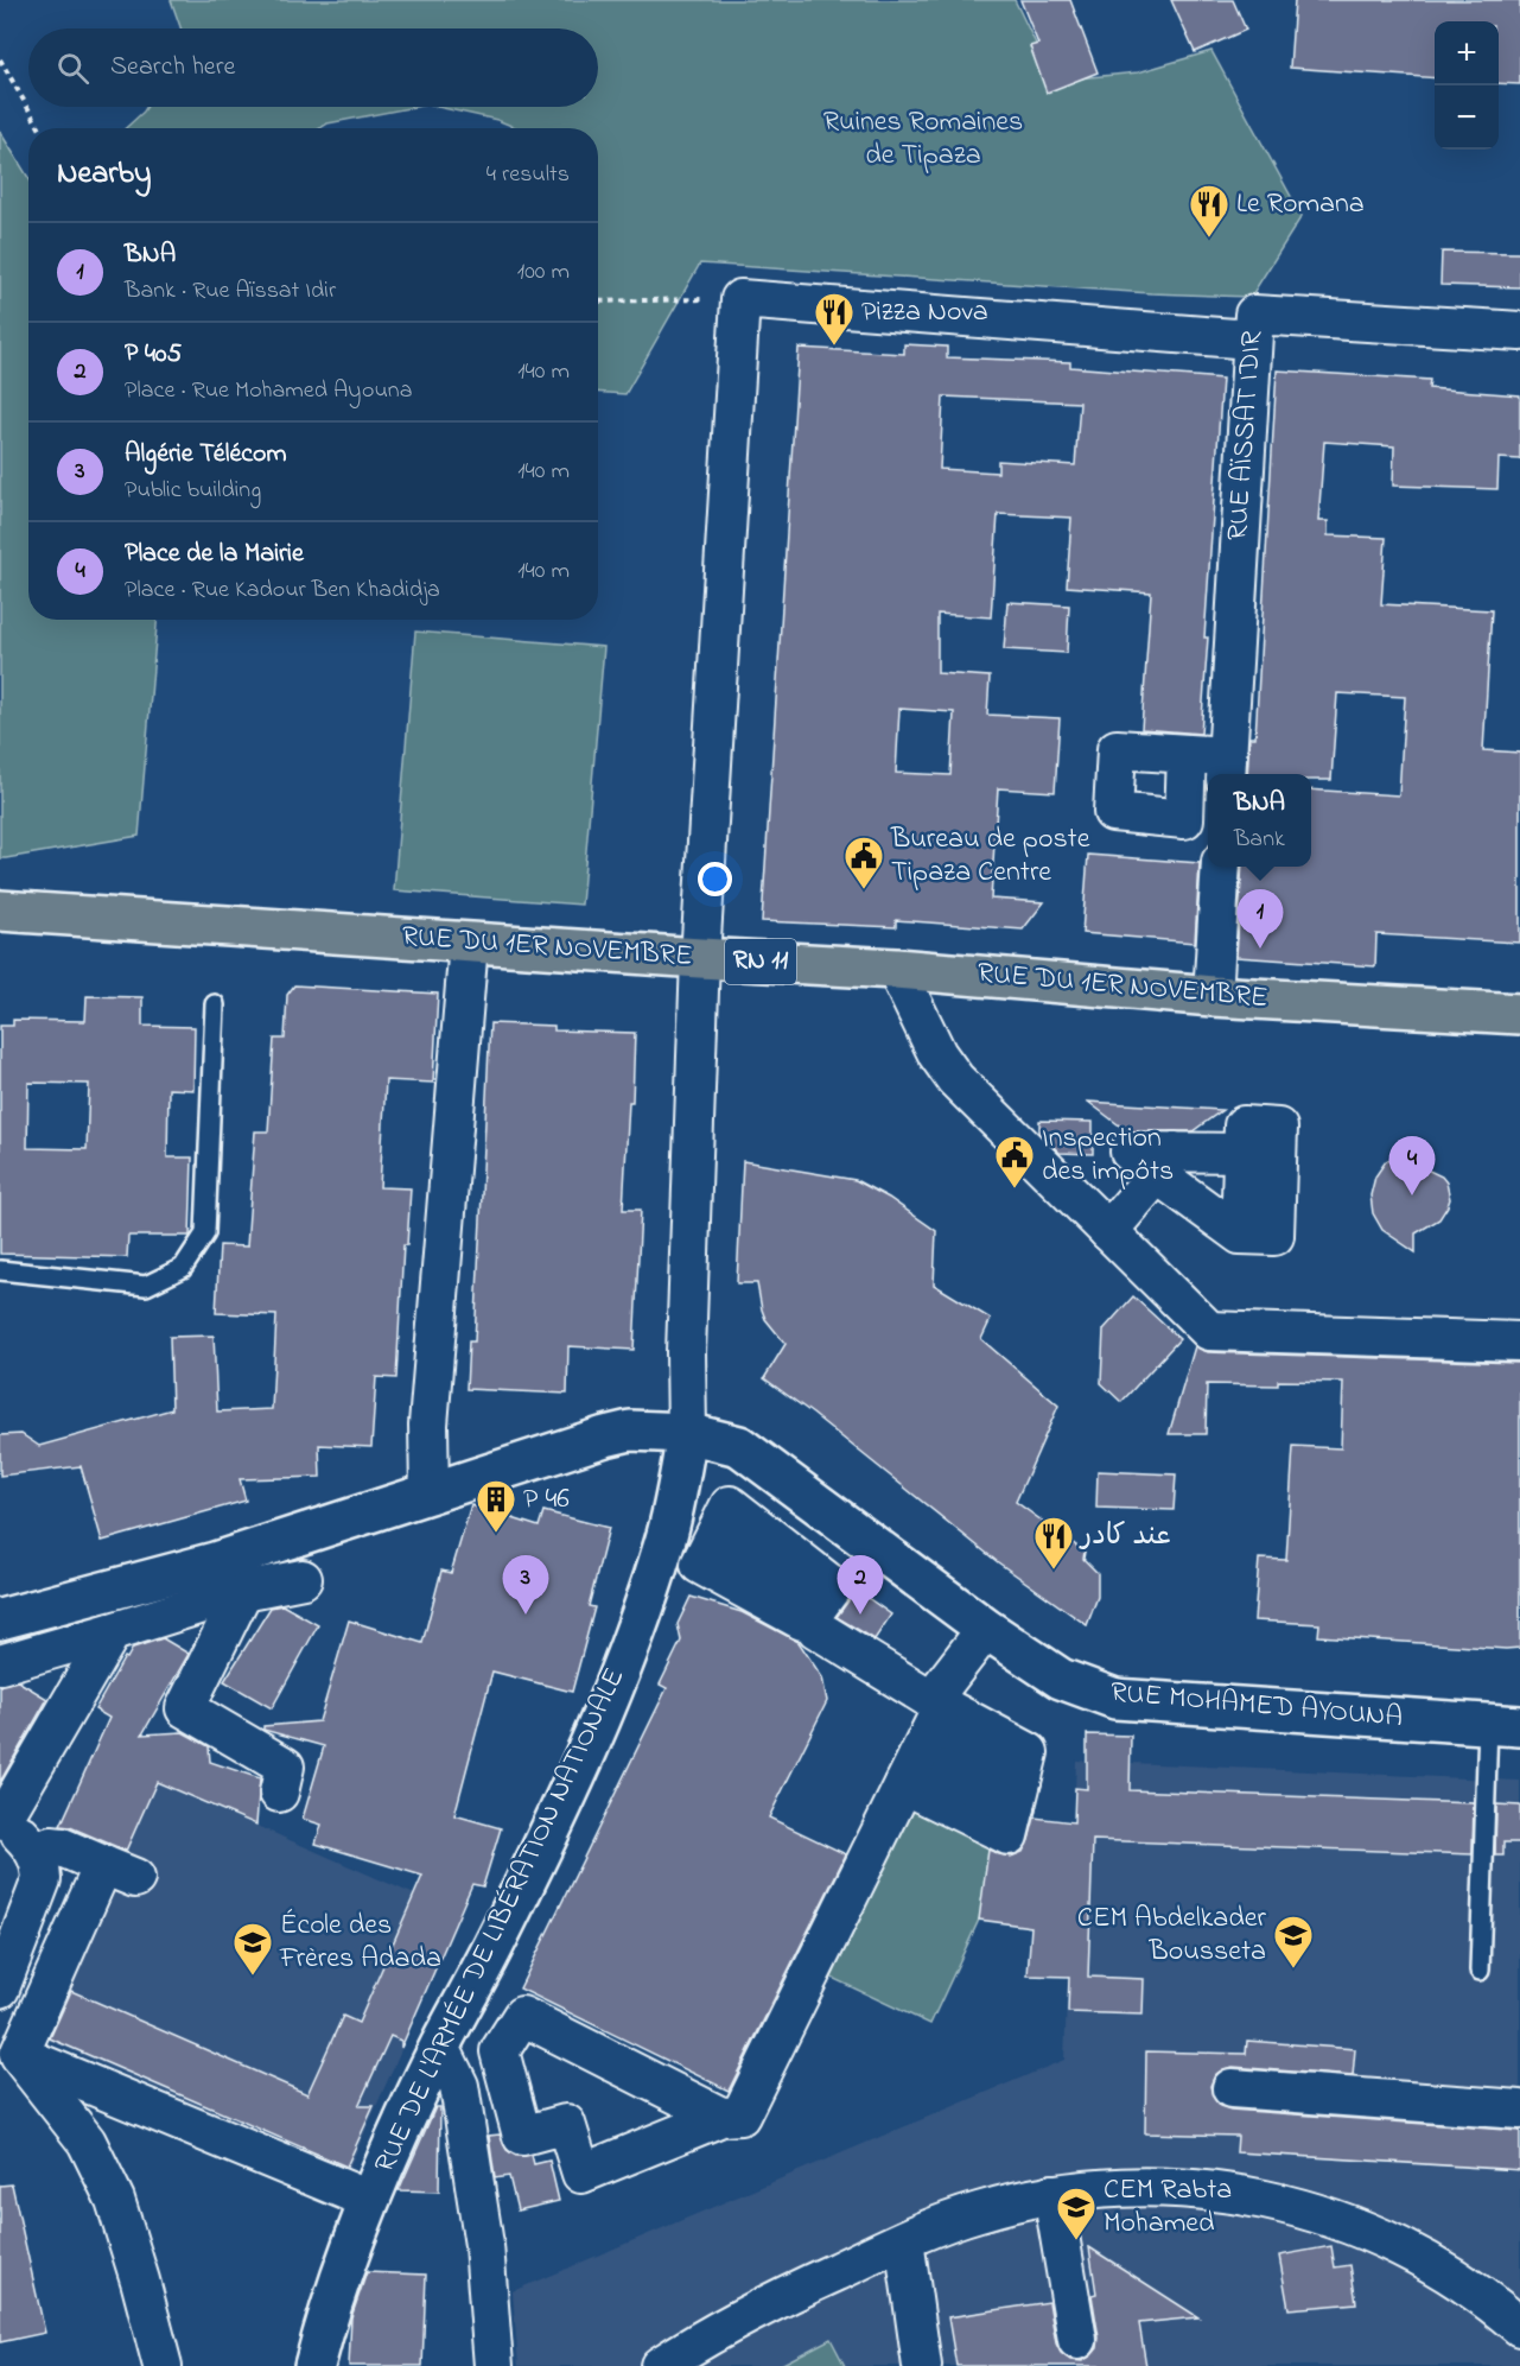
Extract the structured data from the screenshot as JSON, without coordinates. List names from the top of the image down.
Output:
{
  "streets": {
    "main road": [
      "RUE DU 1ER NOVEMBRE",
      "RN 11",
      "RUE MOHAMED AYOUNA",
      "RUE DE L'ARMÉE DE LIBÉRATION NATIONALE"
    ],
    "street": ["RUE AÏSSAT IDIR"]
  },
  "crossings": [
    ["RUE MOHAMED AYOUNA", "RUE DE L'ARMÉE DE LIBÉRATION NATIONALE"]
  ],
  "parks": ["Ruines Romaines de Tipaza"],
  "places": {
    "restaurant": ["Le Romana", "Pizza Nova", "عند كادر"],
    "public building": ["Bureau de poste Tipaza Centre", "Inspection des impôts"],
    "building": ["P 46"],
    "school or university": ["CEM Abdelkader Bousseta", "École des Frères Adada", "CEM Rabta Mohamed"]
  },
  "page": {
    "map_buttons": ["+", "−"],
    "search": "Search here",
    "heading": ["Nearby", "4 results"],
    "list": [
      {
        "mark": "1",
        "name": "BNA",
        "note": "Bank · Rue Aïssat Idir",
        "value": "100 m"
      },
      {
        "mark": "2",
        "name": "P 405",
        "note": "Place · Rue Mohamed Ayouna",
        "value": "140 m"
      },
      {
        "mark": "3",
        "name": "Algérie Télécom",
        "note": "Public building",
        "value": "140 m"
      },
      {
        "mark": "4",
        "name": "Place de la Mairie",
        "note": "Place · Rue Kadour Ben Khadidja",
        "value": "140 m"
      }
    ],
    "popup": ["BNA", "Bank"],
    "pins": [
      "1",
      "4",
      "2",
      "3"
    ]
  }
}
